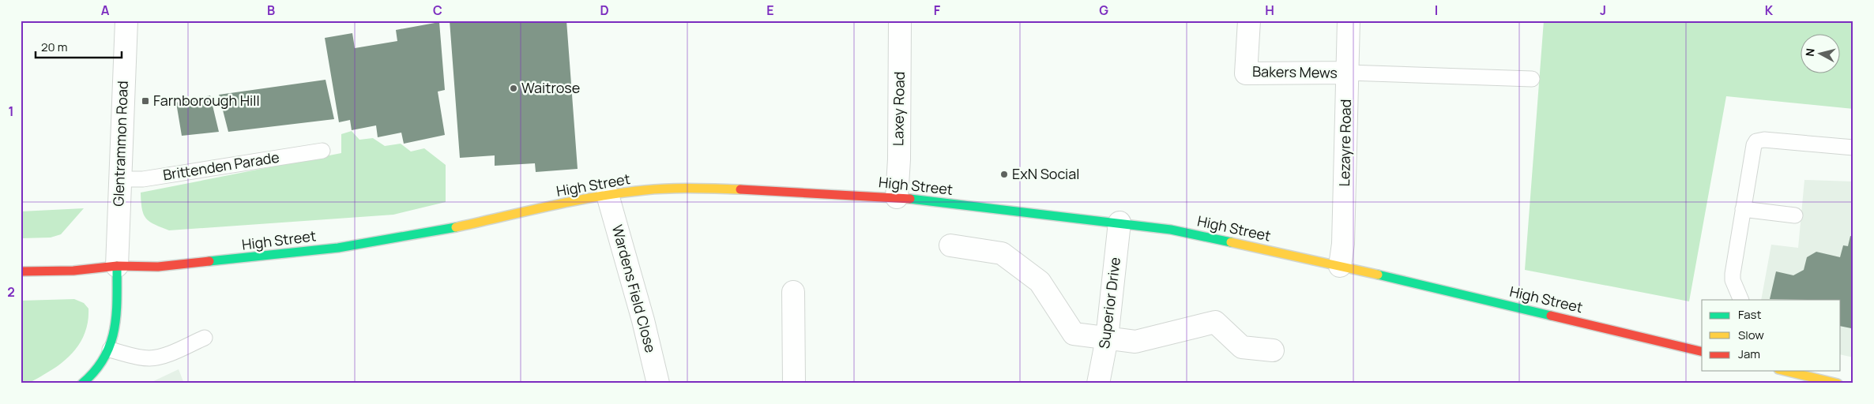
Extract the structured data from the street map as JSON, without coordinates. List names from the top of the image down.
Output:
{
  "streets": {
    "main road": ["High Street"],
    "street": [
      "Bakers Mews",
      "Laxey Road",
      "Lezayre Road",
      "Glentrammon Road",
      "Wardens Field Close",
      "Superior Drive"
    ],
    "lane": ["Brittenden Parade"]
  },
  "crossings": [
    ["Bakers Mews", "Lezayre Road"],
    ["Laxey Road", "High Street"],
    ["Lezayre Road", "High Street"],
    ["Glentrammon Road", "Brittenden Parade"],
    ["Glentrammon Road", "High Street"],
    ["High Street", "Wardens Field Close"],
    ["High Street", "Superior Drive"]
  ],
  "places": {
    "other": ["Waitrose", "ExN Social"],
    "transit": ["Farnborough Hill"]
  },
  "legend": ["Fast", "Slow", "Jam"],
  "scale_bar": "20 m",
  "north": "left",
  "grid": {
    "columns": [
      "A",
      "B",
      "C",
      "D",
      "E",
      "F",
      "G",
      "H",
      "I",
      "J",
      "K"
    ],
    "rows": ["1", "2"]
  }
}
